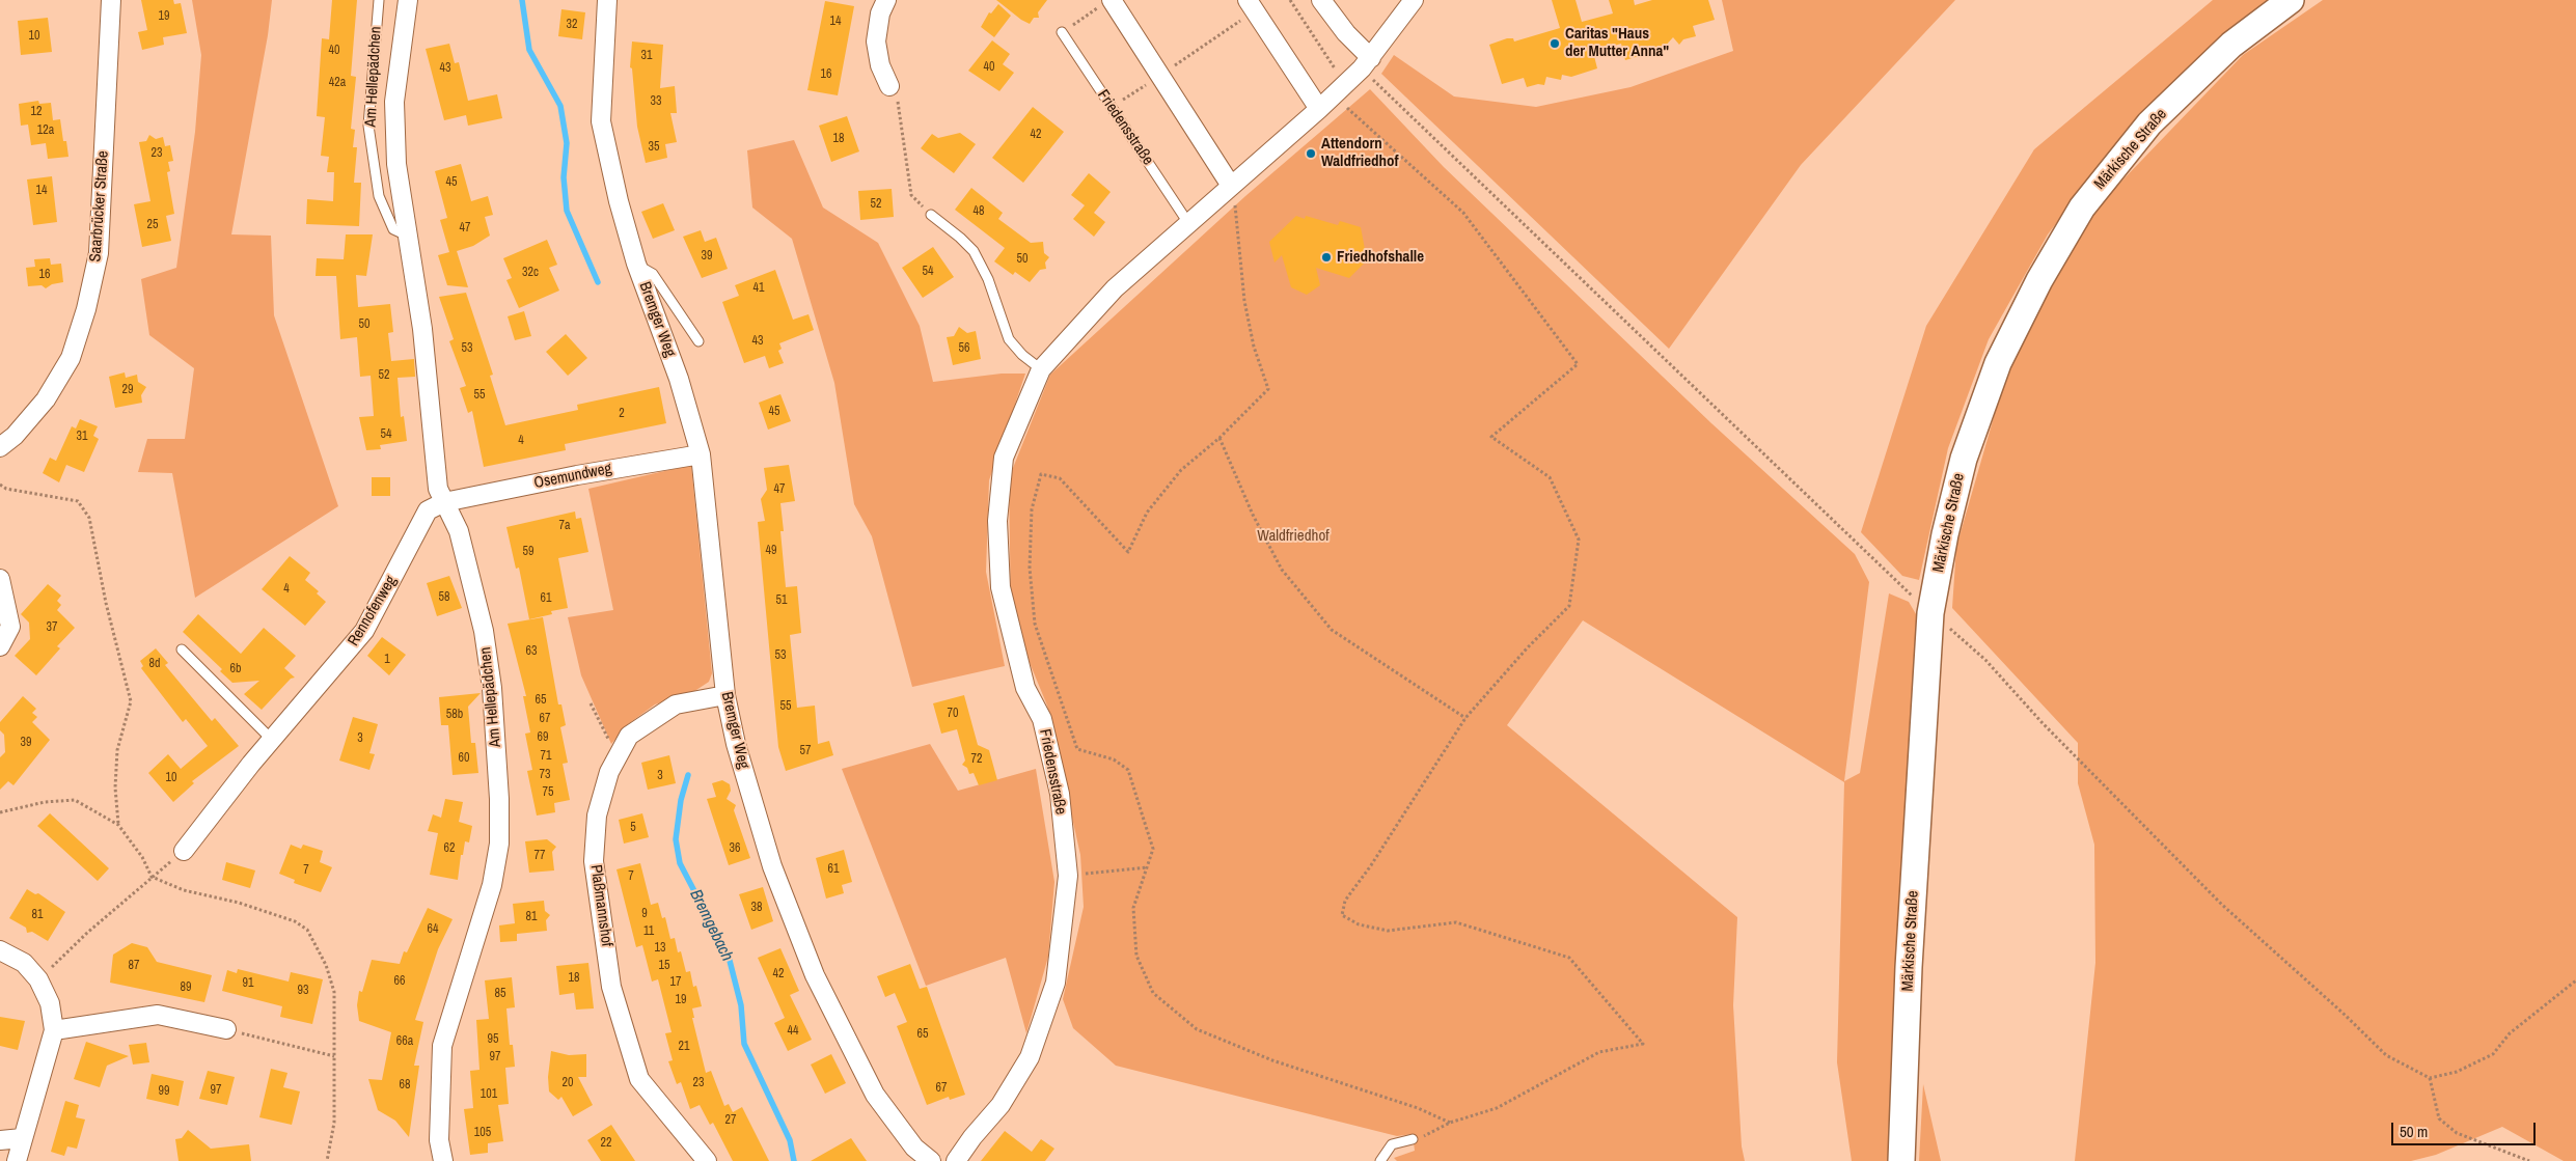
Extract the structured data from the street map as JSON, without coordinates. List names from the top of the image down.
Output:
{
  "streets": {
    "main road": ["Märkische Straße"],
    "street": [
      "Am Hellepädchen",
      "Friedensstraße",
      "Saarbrücker Straße",
      "Bremger Weg",
      "Osemundweg",
      "Rennofenweg",
      "Plaßmannshof"
    ]
  },
  "crossings": [
    ["Am Hellepädchen", "Osemundweg"],
    ["Am Hellepädchen", "Rennofenweg"],
    ["Bremger Weg", "Osemundweg"],
    ["Bremger Weg", "Plaßmannshof"],
    ["Osemundweg", "Rennofenweg"]
  ],
  "water": ["Bremgebach"],
  "parks": ["Waldfriedhof"],
  "places": ["Caritas \"Haus der Mutter Anna\"", "Attendorn Waldfriedhof", "Friedhofshalle"],
  "house_numbers": [
    "19",
    "14",
    "32",
    "10",
    "40",
    "31",
    "40",
    "43",
    "16",
    "42a",
    "33",
    "12",
    "12a",
    "42",
    "18",
    "35",
    "23",
    "45",
    "14",
    "52",
    "48",
    "25",
    "47",
    "39",
    "50",
    "54",
    "32c",
    "16",
    "41",
    "50",
    "43",
    "53",
    "56",
    "52",
    "29",
    "55",
    "45",
    "2",
    "54",
    "31",
    "4",
    "47",
    "7a",
    "49",
    "59",
    "4",
    "58",
    "61",
    "51",
    "37",
    "63",
    "53",
    "1",
    "8d",
    "6b",
    "65",
    "55",
    "70",
    "58b",
    "67",
    "69",
    "3",
    "39",
    "57",
    "71",
    "60",
    "72",
    "73",
    "3",
    "10",
    "75",
    "5",
    "62",
    "36",
    "77",
    "61",
    "7",
    "7",
    "38",
    "9",
    "81",
    "81",
    "64",
    "11",
    "13",
    "87",
    "15",
    "42",
    "18",
    "66",
    "17",
    "91",
    "89",
    "93",
    "85",
    "19",
    "44",
    "65",
    "95",
    "66a",
    "21",
    "97",
    "20",
    "23",
    "68",
    "67",
    "97",
    "99",
    "101",
    "27",
    "105",
    "22"
  ],
  "scale_bar": "50 m"
}
